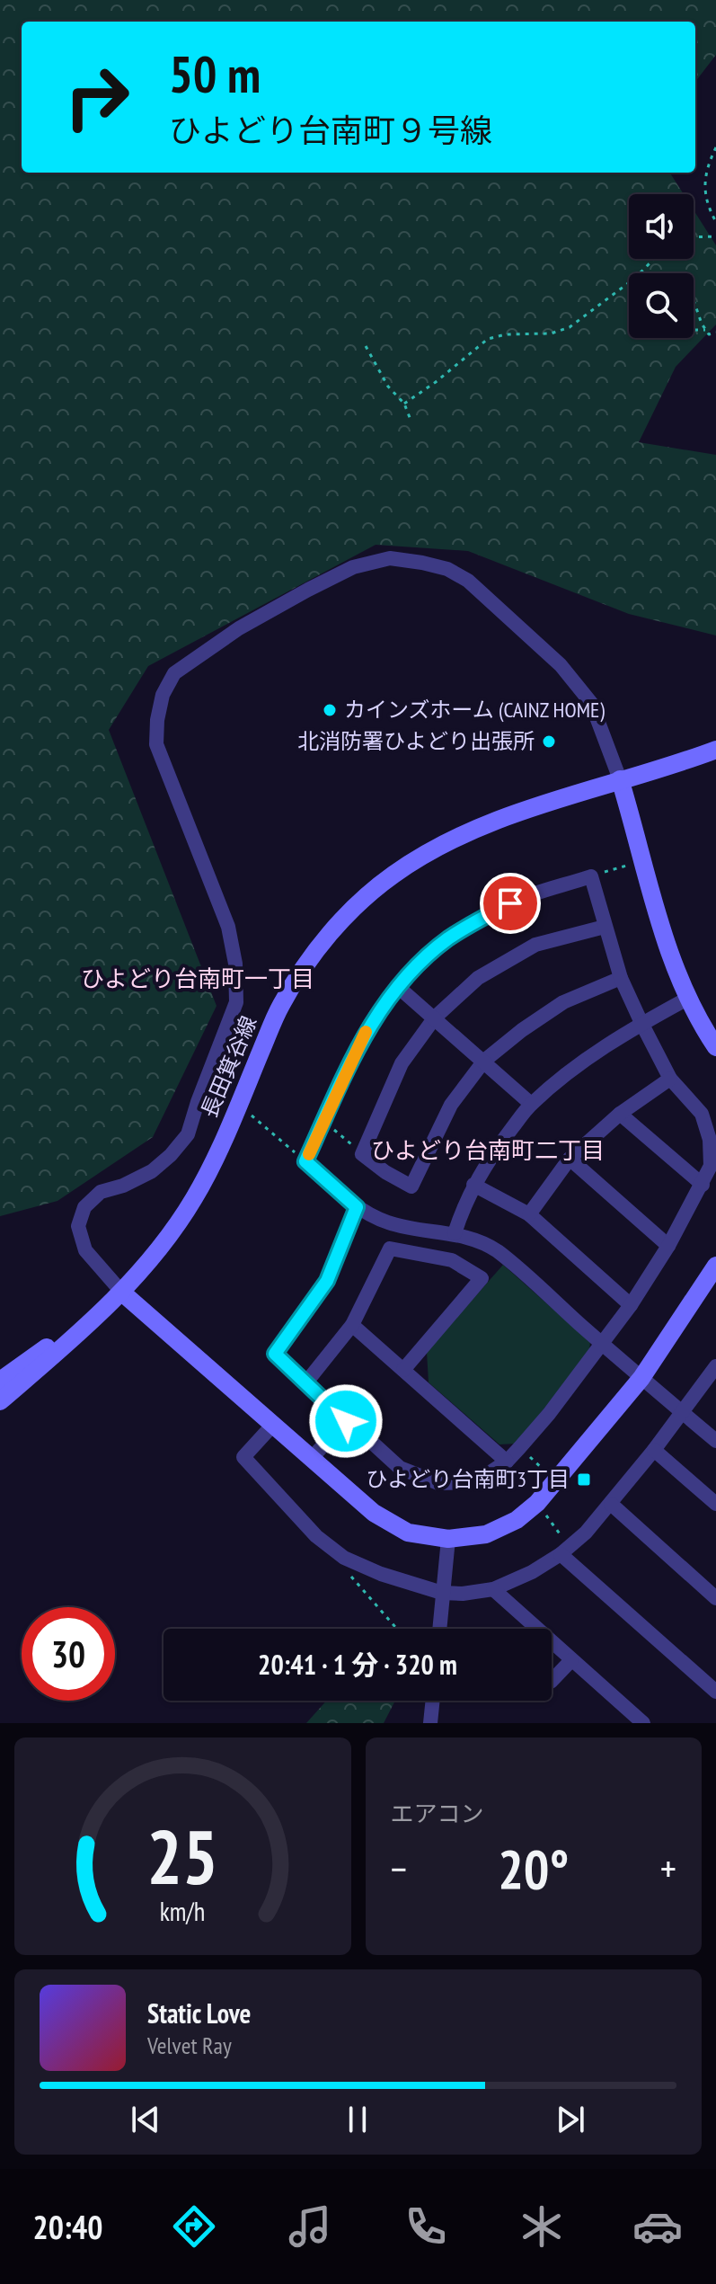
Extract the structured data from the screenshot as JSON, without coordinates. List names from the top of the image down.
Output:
{
  "streets": {
    "street": ["長田箕谷線"]
  },
  "districts": ["ひよどり台南町一丁目", "ひよどり台南町二丁目"],
  "places": {
    "other": ["カインズホーム (CAINZ HOME)", "北消防署ひよどり出張所"],
    "transit": ["ひよどり台南町3丁目"]
  },
  "page": {
    "turn": ["50 m", "ひよどり台南町９号線"],
    "limit": "30",
    "trip": "20:41 · 1 分 · 320 m",
    "tile": "エアコン",
    "heat": ["−", "20°", "+"],
    "song": ["Static Love", "Velvet Ray"],
    "tabs": "20:40",
    "gauge": ["25", "km/h"]
  }
}
